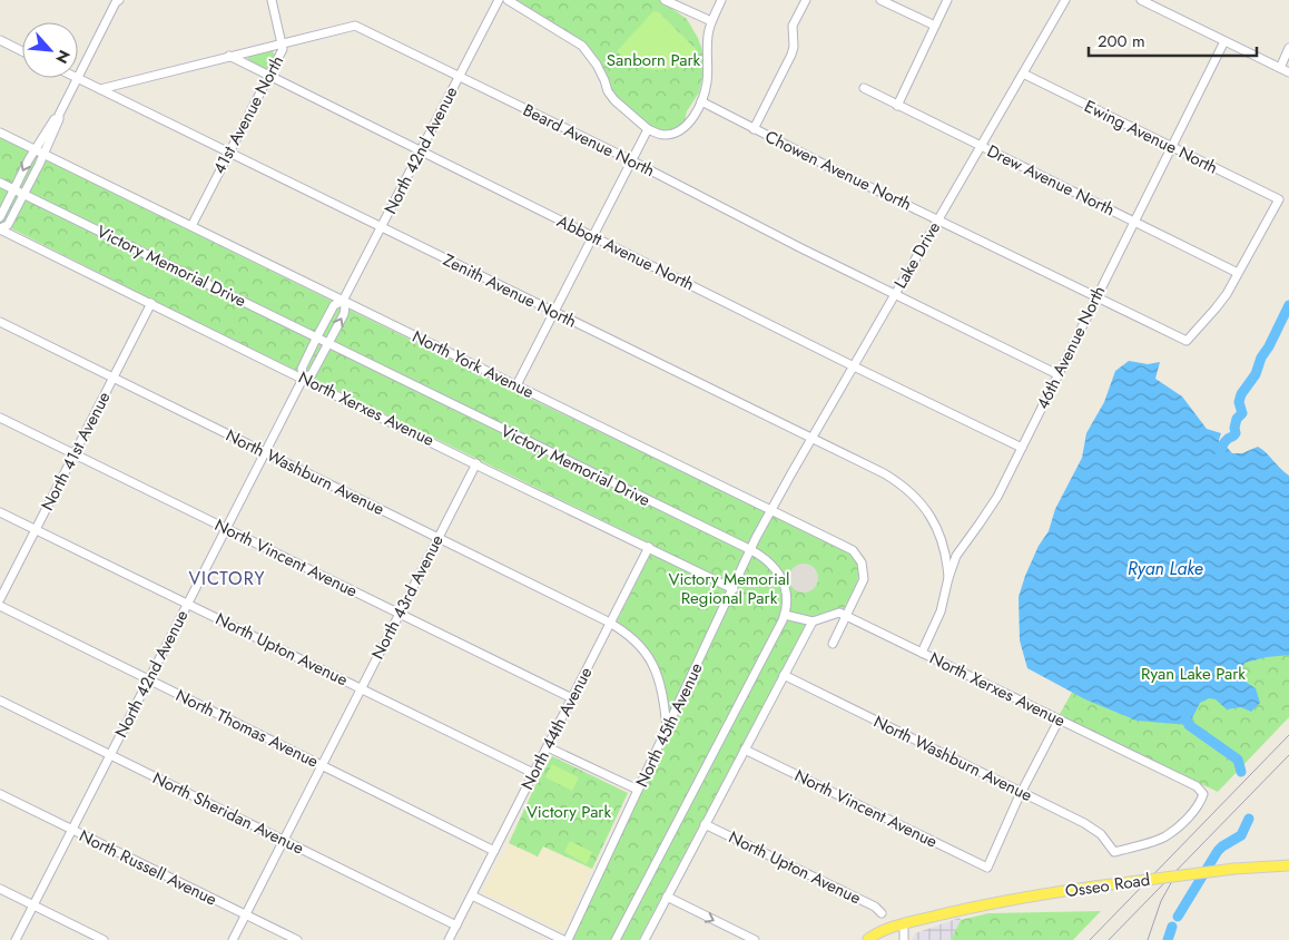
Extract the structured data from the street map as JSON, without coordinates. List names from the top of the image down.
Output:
{
  "streets": {
    "main road": ["Osseo Road"],
    "street": [
      "41st Avenue North",
      "Ewing Avenue North",
      "Beard Avenue North",
      "North 42nd Avenue",
      "Chowen Avenue North",
      "Drew Avenue North",
      "Abbott Avenue North",
      "Lake Drive",
      "Victory Memorial Drive",
      "Zenith Avenue North",
      "46th Avenue North",
      "North York Avenue",
      "North Xerxes Avenue",
      "North 41st Avenue",
      "North Washburn Avenue",
      "North Vincent Avenue",
      "North 43rd Avenue",
      "North Upton Avenue",
      "North 45th Avenue",
      "North Thomas Avenue",
      "North 44th Avenue",
      "North Sheridan Avenue",
      "North Russell Avenue"
    ]
  },
  "crossings": [
    ["41st Avenue North", "Beard Avenue North"],
    ["41st Avenue North", "Abbott Avenue North"],
    ["41st Avenue North", "Zenith Avenue North"],
    ["41st Avenue North", "North York Avenue"],
    ["Ewing Avenue North", "Chowen Avenue North"],
    ["Ewing Avenue North", "Drew Avenue North"],
    ["Ewing Avenue North", "Lake Drive"],
    ["Ewing Avenue North", "46th Avenue North"],
    ["Beard Avenue North", "North 42nd Avenue"],
    ["Beard Avenue North", "Abbott Avenue North"],
    ["Beard Avenue North", "Lake Drive"],
    ["Beard Avenue North", "Zenith Avenue North"],
    ["Beard Avenue North", "46th Avenue North"],
    ["North 42nd Avenue", "Abbott Avenue North"],
    ["North 42nd Avenue", "Victory Memorial Drive"],
    ["North 42nd Avenue", "Zenith Avenue North"],
    ["North 42nd Avenue", "North York Avenue"],
    ["North 42nd Avenue", "North Xerxes Avenue"],
    ["North 42nd Avenue", "North Washburn Avenue"],
    ["North 42nd Avenue", "North Vincent Avenue"],
    ["North 42nd Avenue", "North Upton Avenue"],
    ["North 42nd Avenue", "North Thomas Avenue"],
    ["North 42nd Avenue", "North Sheridan Avenue"],
    ["North 42nd Avenue", "North Russell Avenue"],
    ["Chowen Avenue North", "Drew Avenue North"],
    ["Chowen Avenue North", "Lake Drive"],
    ["Chowen Avenue North", "46th Avenue North"],
    ["Drew Avenue North", "Lake Drive"],
    ["Drew Avenue North", "46th Avenue North"],
    ["Abbott Avenue North", "Lake Drive"],
    ["Abbott Avenue North", "46th Avenue North"],
    ["Lake Drive", "Zenith Avenue North"],
    ["Lake Drive", "North York Avenue"],
    ["Lake Drive", "North 45th Avenue"],
    ["Victory Memorial Drive", "North 45th Avenue"],
    ["Zenith Avenue North", "46th Avenue North"],
    ["46th Avenue North", "North Xerxes Avenue"],
    ["North York Avenue", "North Xerxes Avenue"],
    ["North York Avenue", "North 45th Avenue"],
    ["North Xerxes Avenue", "North 41st Avenue"],
    ["North Xerxes Avenue", "North Washburn Avenue"],
    ["North Xerxes Avenue", "North 43rd Avenue"],
    ["North Xerxes Avenue", "North 45th Avenue"],
    ["North Xerxes Avenue", "North 44th Avenue"],
    ["North 41st Avenue", "North Washburn Avenue"],
    ["North 41st Avenue", "North Vincent Avenue"],
    ["North 41st Avenue", "North Upton Avenue"],
    ["North Washburn Avenue", "North Vincent Avenue"],
    ["North Washburn Avenue", "North 43rd Avenue"],
    ["North Washburn Avenue", "North 45th Avenue"],
    ["North Washburn Avenue", "North 44th Avenue"],
    ["North Vincent Avenue", "North 43rd Avenue"],
    ["North Vincent Avenue", "North 44th Avenue"],
    ["North 43rd Avenue", "North Upton Avenue"],
    ["North 43rd Avenue", "North Thomas Avenue"],
    ["North 43rd Avenue", "North Sheridan Avenue"],
    ["North 43rd Avenue", "North Russell Avenue"],
    ["North Upton Avenue", "North 44th Avenue"],
    ["North Thomas Avenue", "North 44th Avenue"],
    ["North 44th Avenue", "North Sheridan Avenue"]
  ],
  "districts": ["VICTORY"],
  "water": ["Ryan Lake"],
  "parks": [
    "Sanborn Park",
    "Victory Memorial Regional Park",
    "Ryan Lake Park",
    "Victory Park"
  ],
  "scale_bar": "200 m",
  "north": "bottom right"
}
